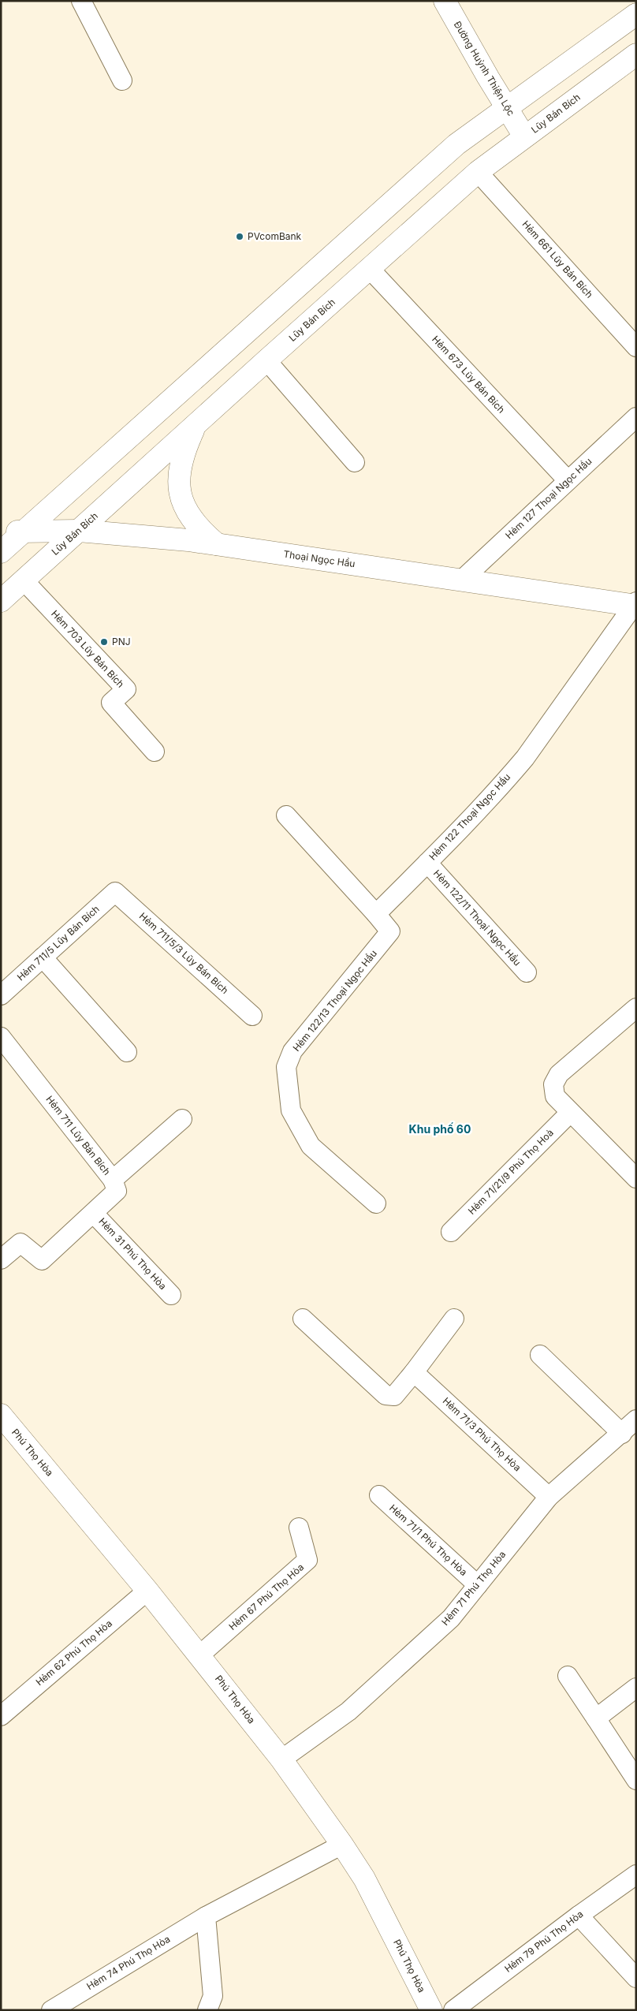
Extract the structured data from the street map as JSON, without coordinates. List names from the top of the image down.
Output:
{
  "streets": {
    "main road": [
      "Đường Huỳnh Thiện Lộc",
      "Lũy Bán Bích",
      "Thoại Ngọc Hầu",
      "Phú Thọ Hòa"
    ],
    "lane": [
      "Hẻm 661 Lũy Bán Bích",
      "Hẻm 673 Lũy Bán Bích",
      "Hẻm 127 Thoại Ngọc Hầu",
      "Hẻm 703 Lũy Bán Bích",
      "Hẻm 122 Thoại Ngọc Hầu",
      "Hẻm 122/11 Thoại Ngọc Hầu",
      "Hẻm 711/5 Lũy Bán Bích",
      "Hẻm 711/5/3 Lũy Bán Bích",
      "Hẻm 122/13 Thoại Ngọc Hầu",
      "Hẻm 711 Lũy Bán Bích",
      "Hẻm 71/21/9 Phú Thọ Hoà",
      "Hẻm 31 Phú Thọ Hòa",
      "Hẻm 71/3 Phú Thọ Hòa",
      "Hẻm 71/1 Phú Thọ Hòa",
      "Hẻm 71 Phú Thọ Hòa",
      "Hẻm 67 Phú Thọ Hòa",
      "Hẻm 62 Phú Thọ Hòa",
      "Hẻm 79 Phú Thọ Hòa",
      "Hẻm 74 Phú Thọ Hòa"
    ]
  },
  "crossings": [
    ["Đường Huỳnh Thiện Lộc", "Lũy Bán Bích"],
    ["Lũy Bán Bích", "Hẻm 661 Lũy Bán Bích"],
    ["Lũy Bán Bích", "Hẻm 673 Lũy Bán Bích"],
    ["Lũy Bán Bích", "Thoại Ngọc Hầu"],
    ["Lũy Bán Bích", "Hẻm 703 Lũy Bán Bích"],
    ["Hẻm 673 Lũy Bán Bích", "Hẻm 127 Thoại Ngọc Hầu"],
    ["Hẻm 127 Thoại Ngọc Hầu", "Thoại Ngọc Hầu"],
    ["Thoại Ngọc Hầu", "Hẻm 122 Thoại Ngọc Hầu"],
    ["Hẻm 122 Thoại Ngọc Hầu", "Hẻm 122/11 Thoại Ngọc Hầu"],
    ["Hẻm 122 Thoại Ngọc Hầu", "Hẻm 122/13 Thoại Ngọc Hầu"],
    ["Hẻm 711/5 Lũy Bán Bích", "Hẻm 711/5/3 Lũy Bán Bích"],
    ["Hẻm 711 Lũy Bán Bích", "Hẻm 31 Phú Thọ Hòa"],
    ["Hẻm 71/3 Phú Thọ Hòa", "Hẻm 71 Phú Thọ Hòa"],
    ["Phú Thọ Hòa", "Hẻm 71 Phú Thọ Hòa"],
    ["Phú Thọ Hòa", "Hẻm 67 Phú Thọ Hòa"],
    ["Phú Thọ Hòa", "Hẻm 62 Phú Thọ Hòa"],
    ["Phú Thọ Hòa", "Hẻm 74 Phú Thọ Hòa"],
    ["Hẻm 71/1 Phú Thọ Hòa", "Hẻm 71 Phú Thọ Hòa"]
  ],
  "districts": ["Khu phố 60"],
  "places": ["PVcomBank", "PNJ"]
}
